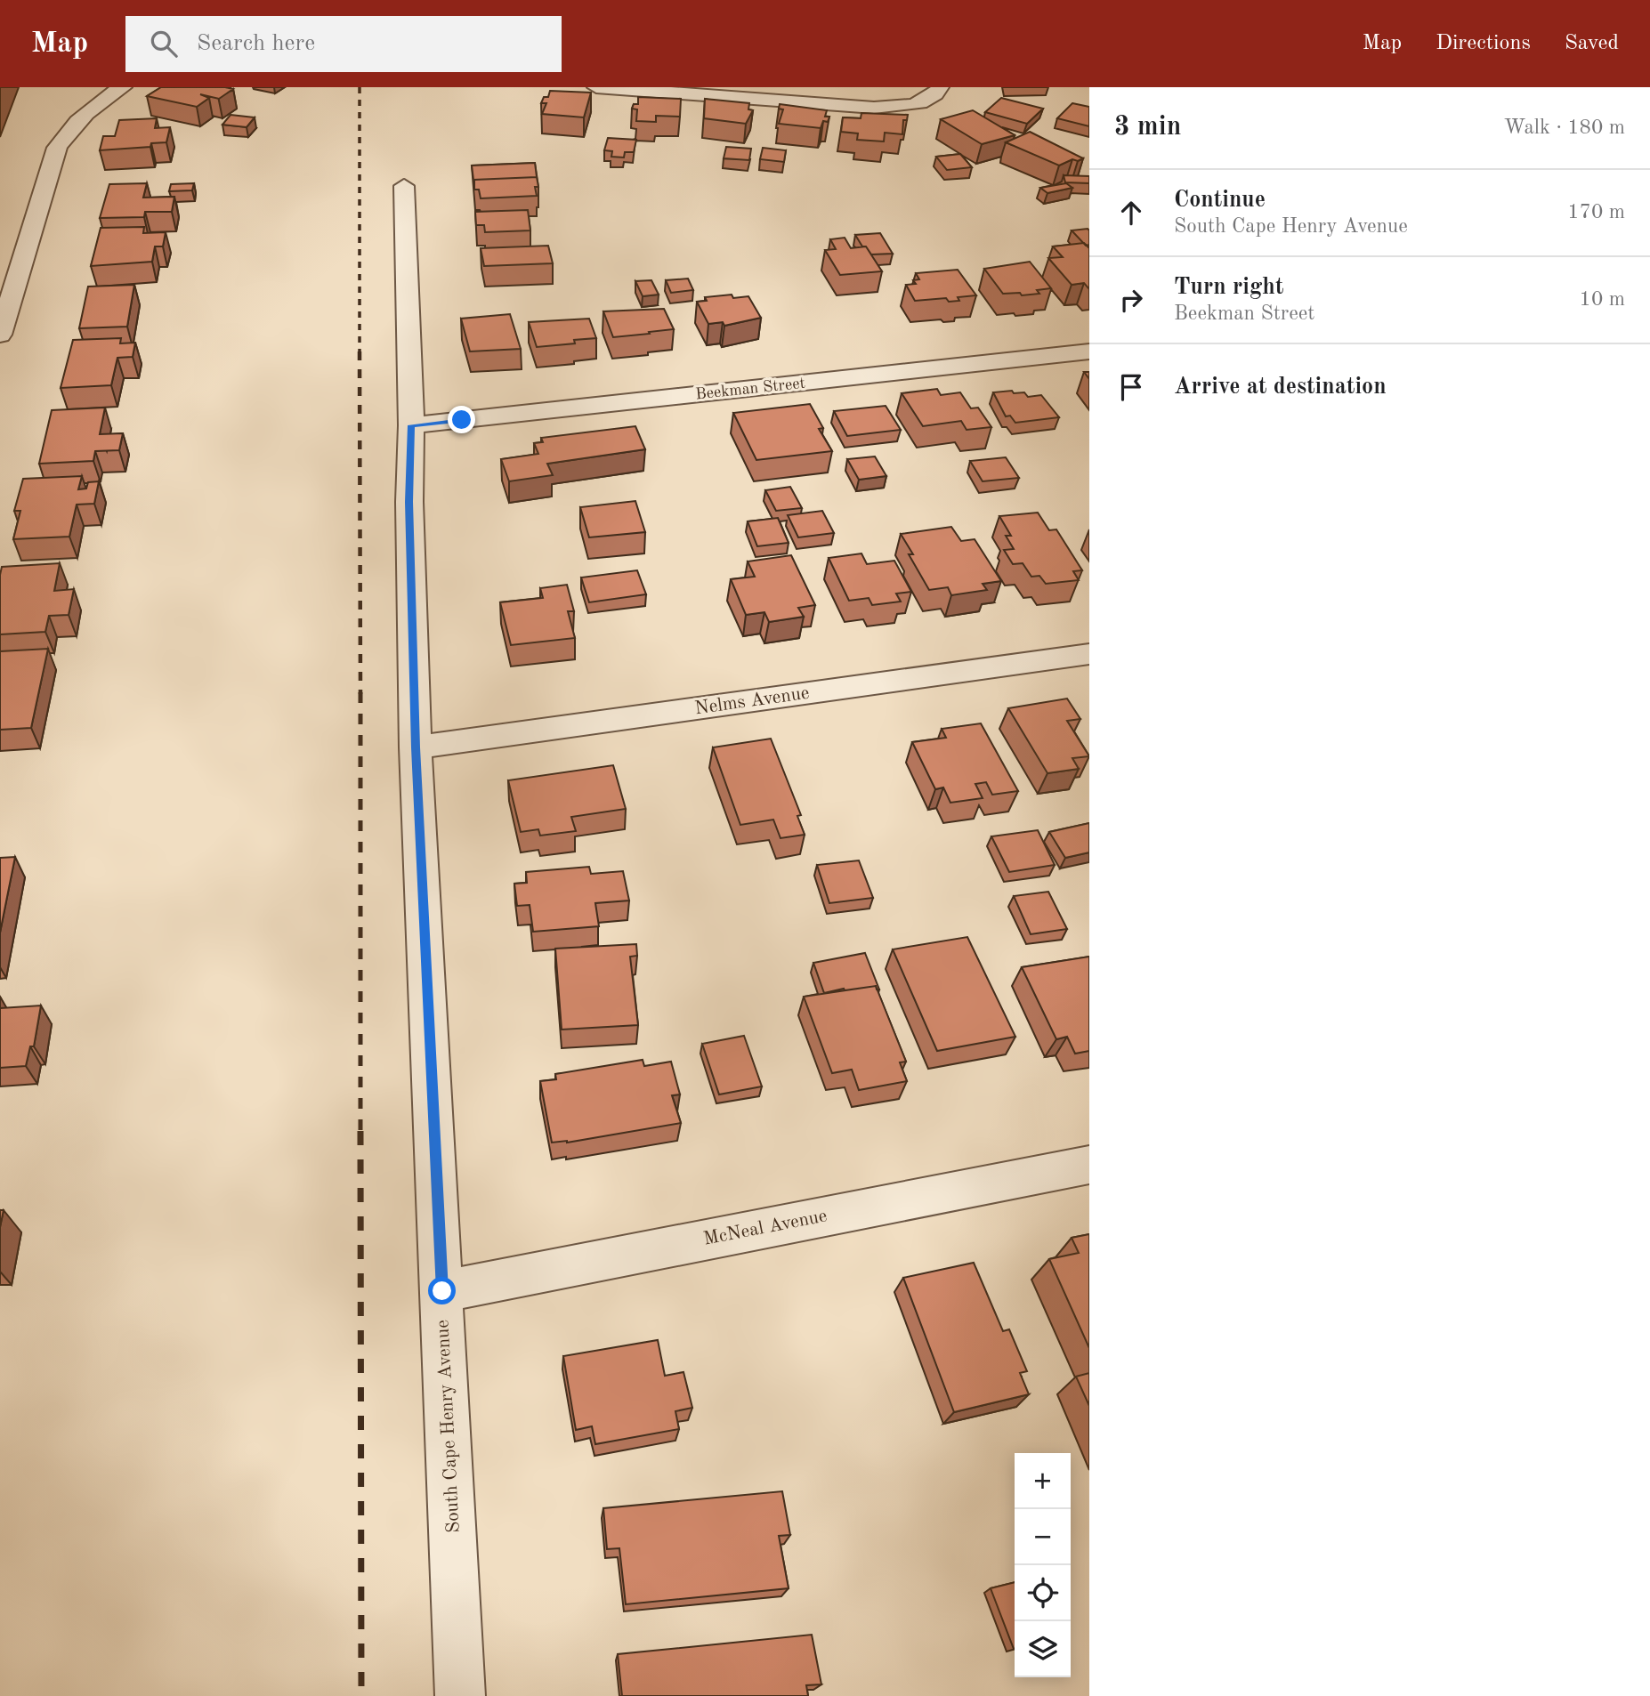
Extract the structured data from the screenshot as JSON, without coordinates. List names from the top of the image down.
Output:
{
  "streets": {
    "street": [
      "Beekman Street",
      "Nelms Avenue",
      "McNeal Avenue",
      "South Cape Henry Avenue"
    ]
  },
  "crossings": [
    ["Beekman Street", "South Cape Henry Avenue"],
    ["Nelms Avenue", "South Cape Henry Avenue"],
    ["McNeal Avenue", "South Cape Henry Avenue"]
  ],
  "page": {
    "header": "Map",
    "search": "Search here",
    "nav": ["Map", "Directions", "Saved"],
    "heading": ["3 min", "Walk · 180 m"],
    "list": [
      ["Continue", "South Cape Henry Avenue", "170 m"],
      ["Turn right", "Beekman Street", "10 m"],
      "Arrive at destination"
    ],
    "map_buttons": ["+", "−"]
  }
}
